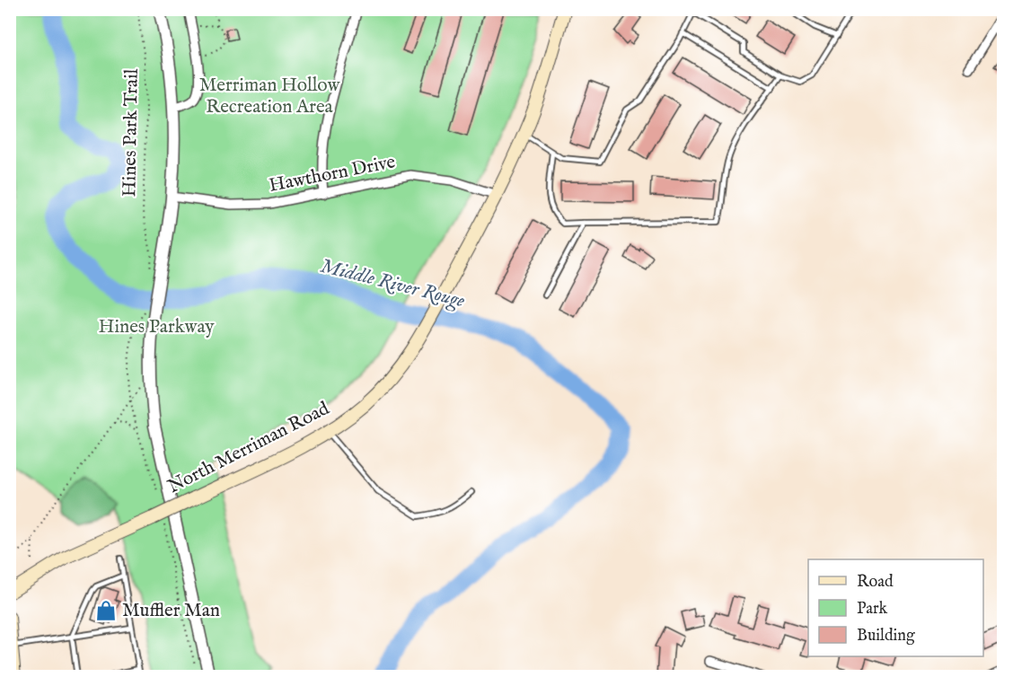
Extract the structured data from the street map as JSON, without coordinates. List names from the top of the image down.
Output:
{
  "streets": {
    "main road": ["North Merriman Road"],
    "street": ["Hawthorn Drive"],
    "path": ["Hines Park Trail"]
  },
  "crossings": [
    ["Hawthorn Drive", "North Merriman Road"]
  ],
  "water": ["Middle River Rouge"],
  "parks": ["Merriman Hollow Recreation Area", "Hines Parkway"],
  "places": {
    "shop": ["Muffler Man"]
  },
  "legend": ["Road", "Park", "Building"]
}
